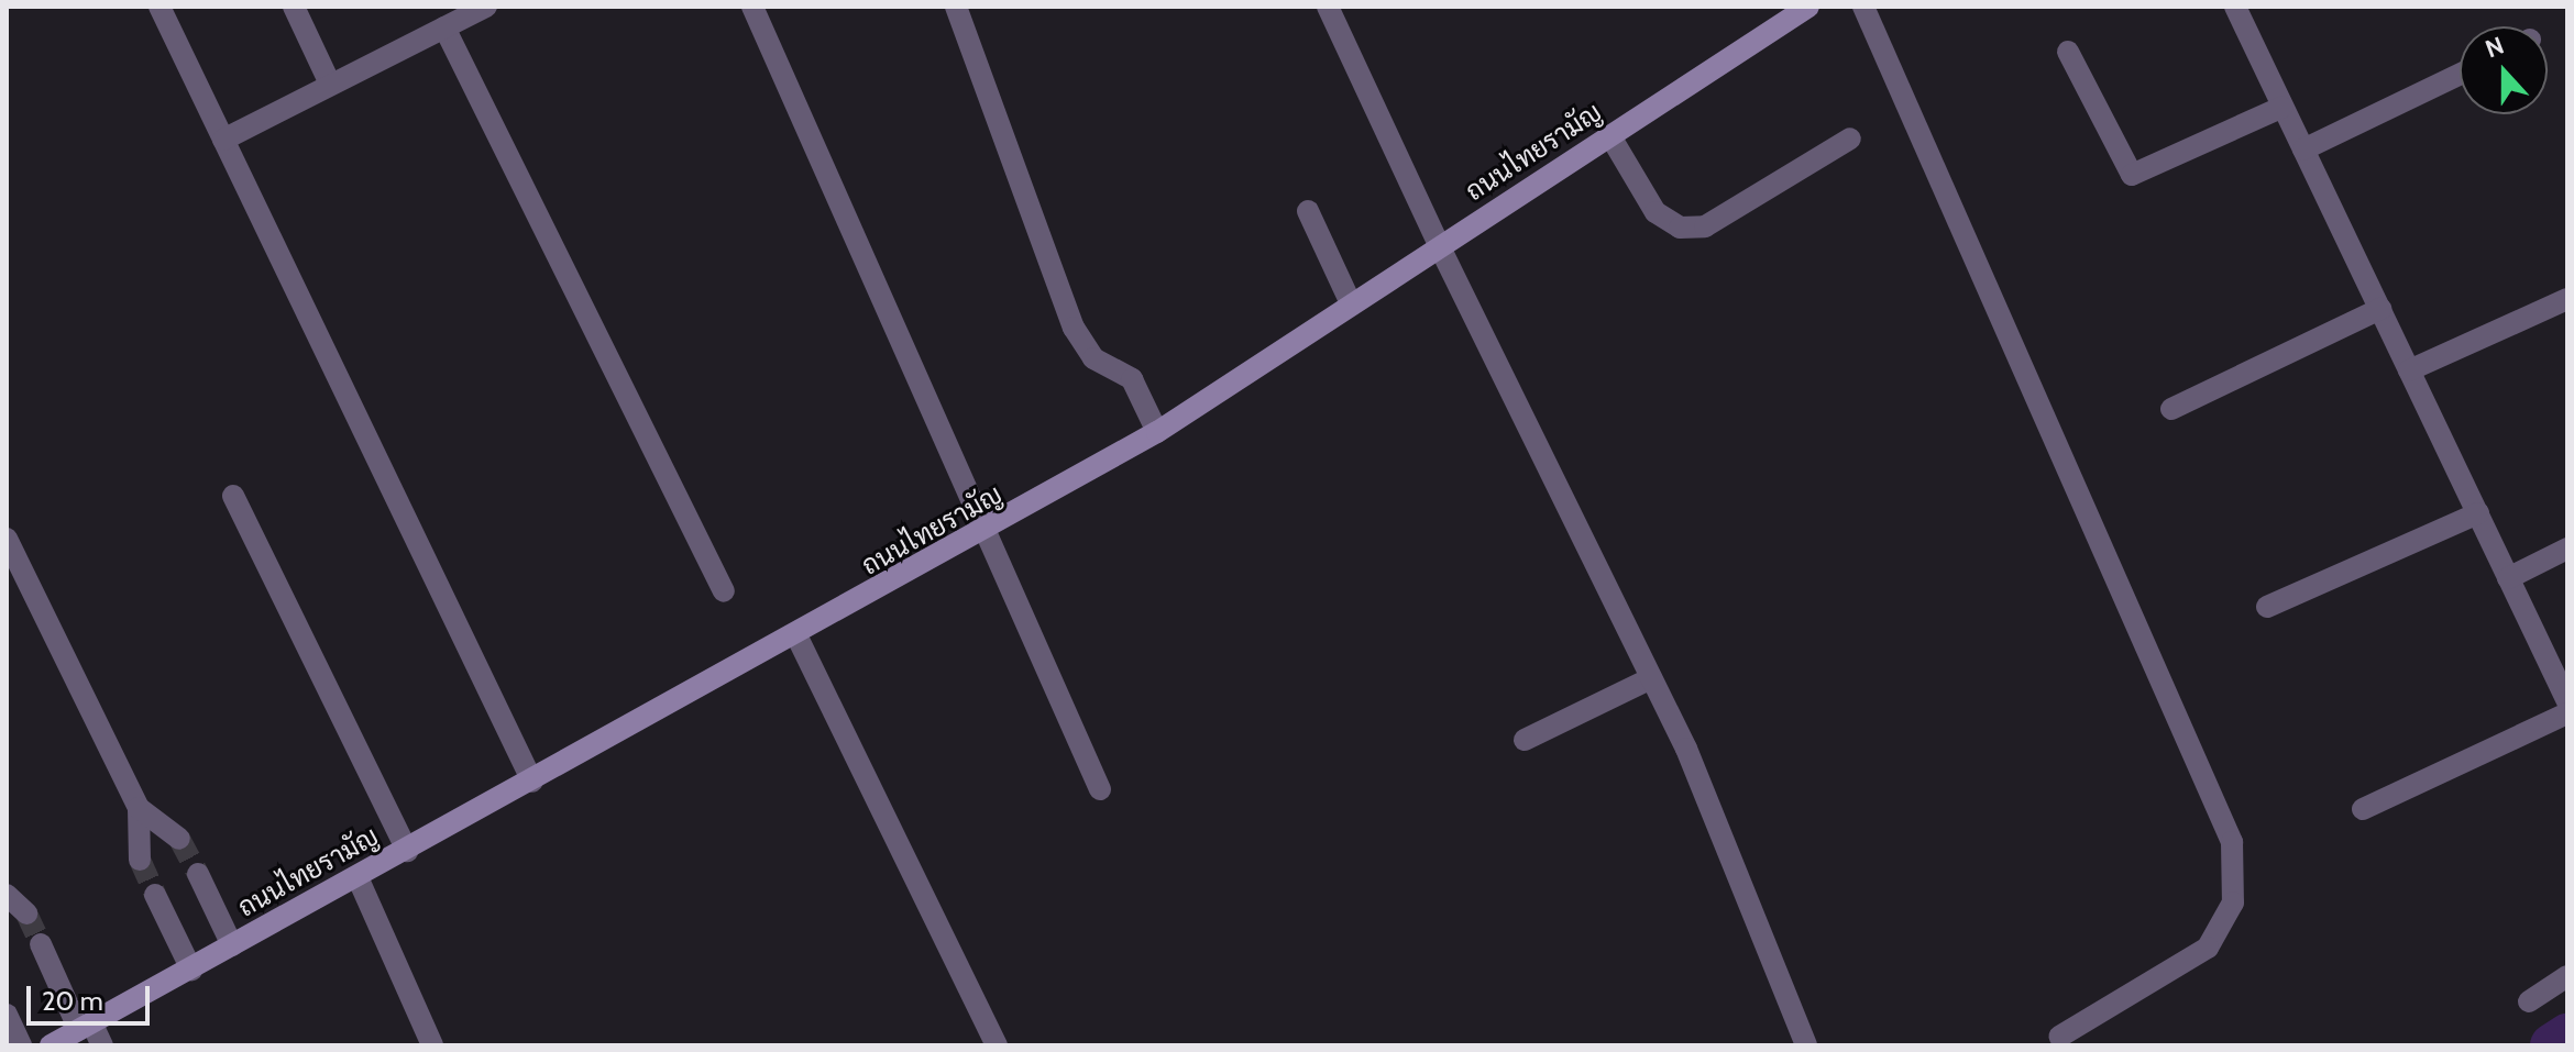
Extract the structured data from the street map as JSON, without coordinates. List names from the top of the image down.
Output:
{
  "streets": {
    "street": ["ถนนไทยรามัญ"]
  },
  "scale_bar": "20 m",
  "north": "top"
}
